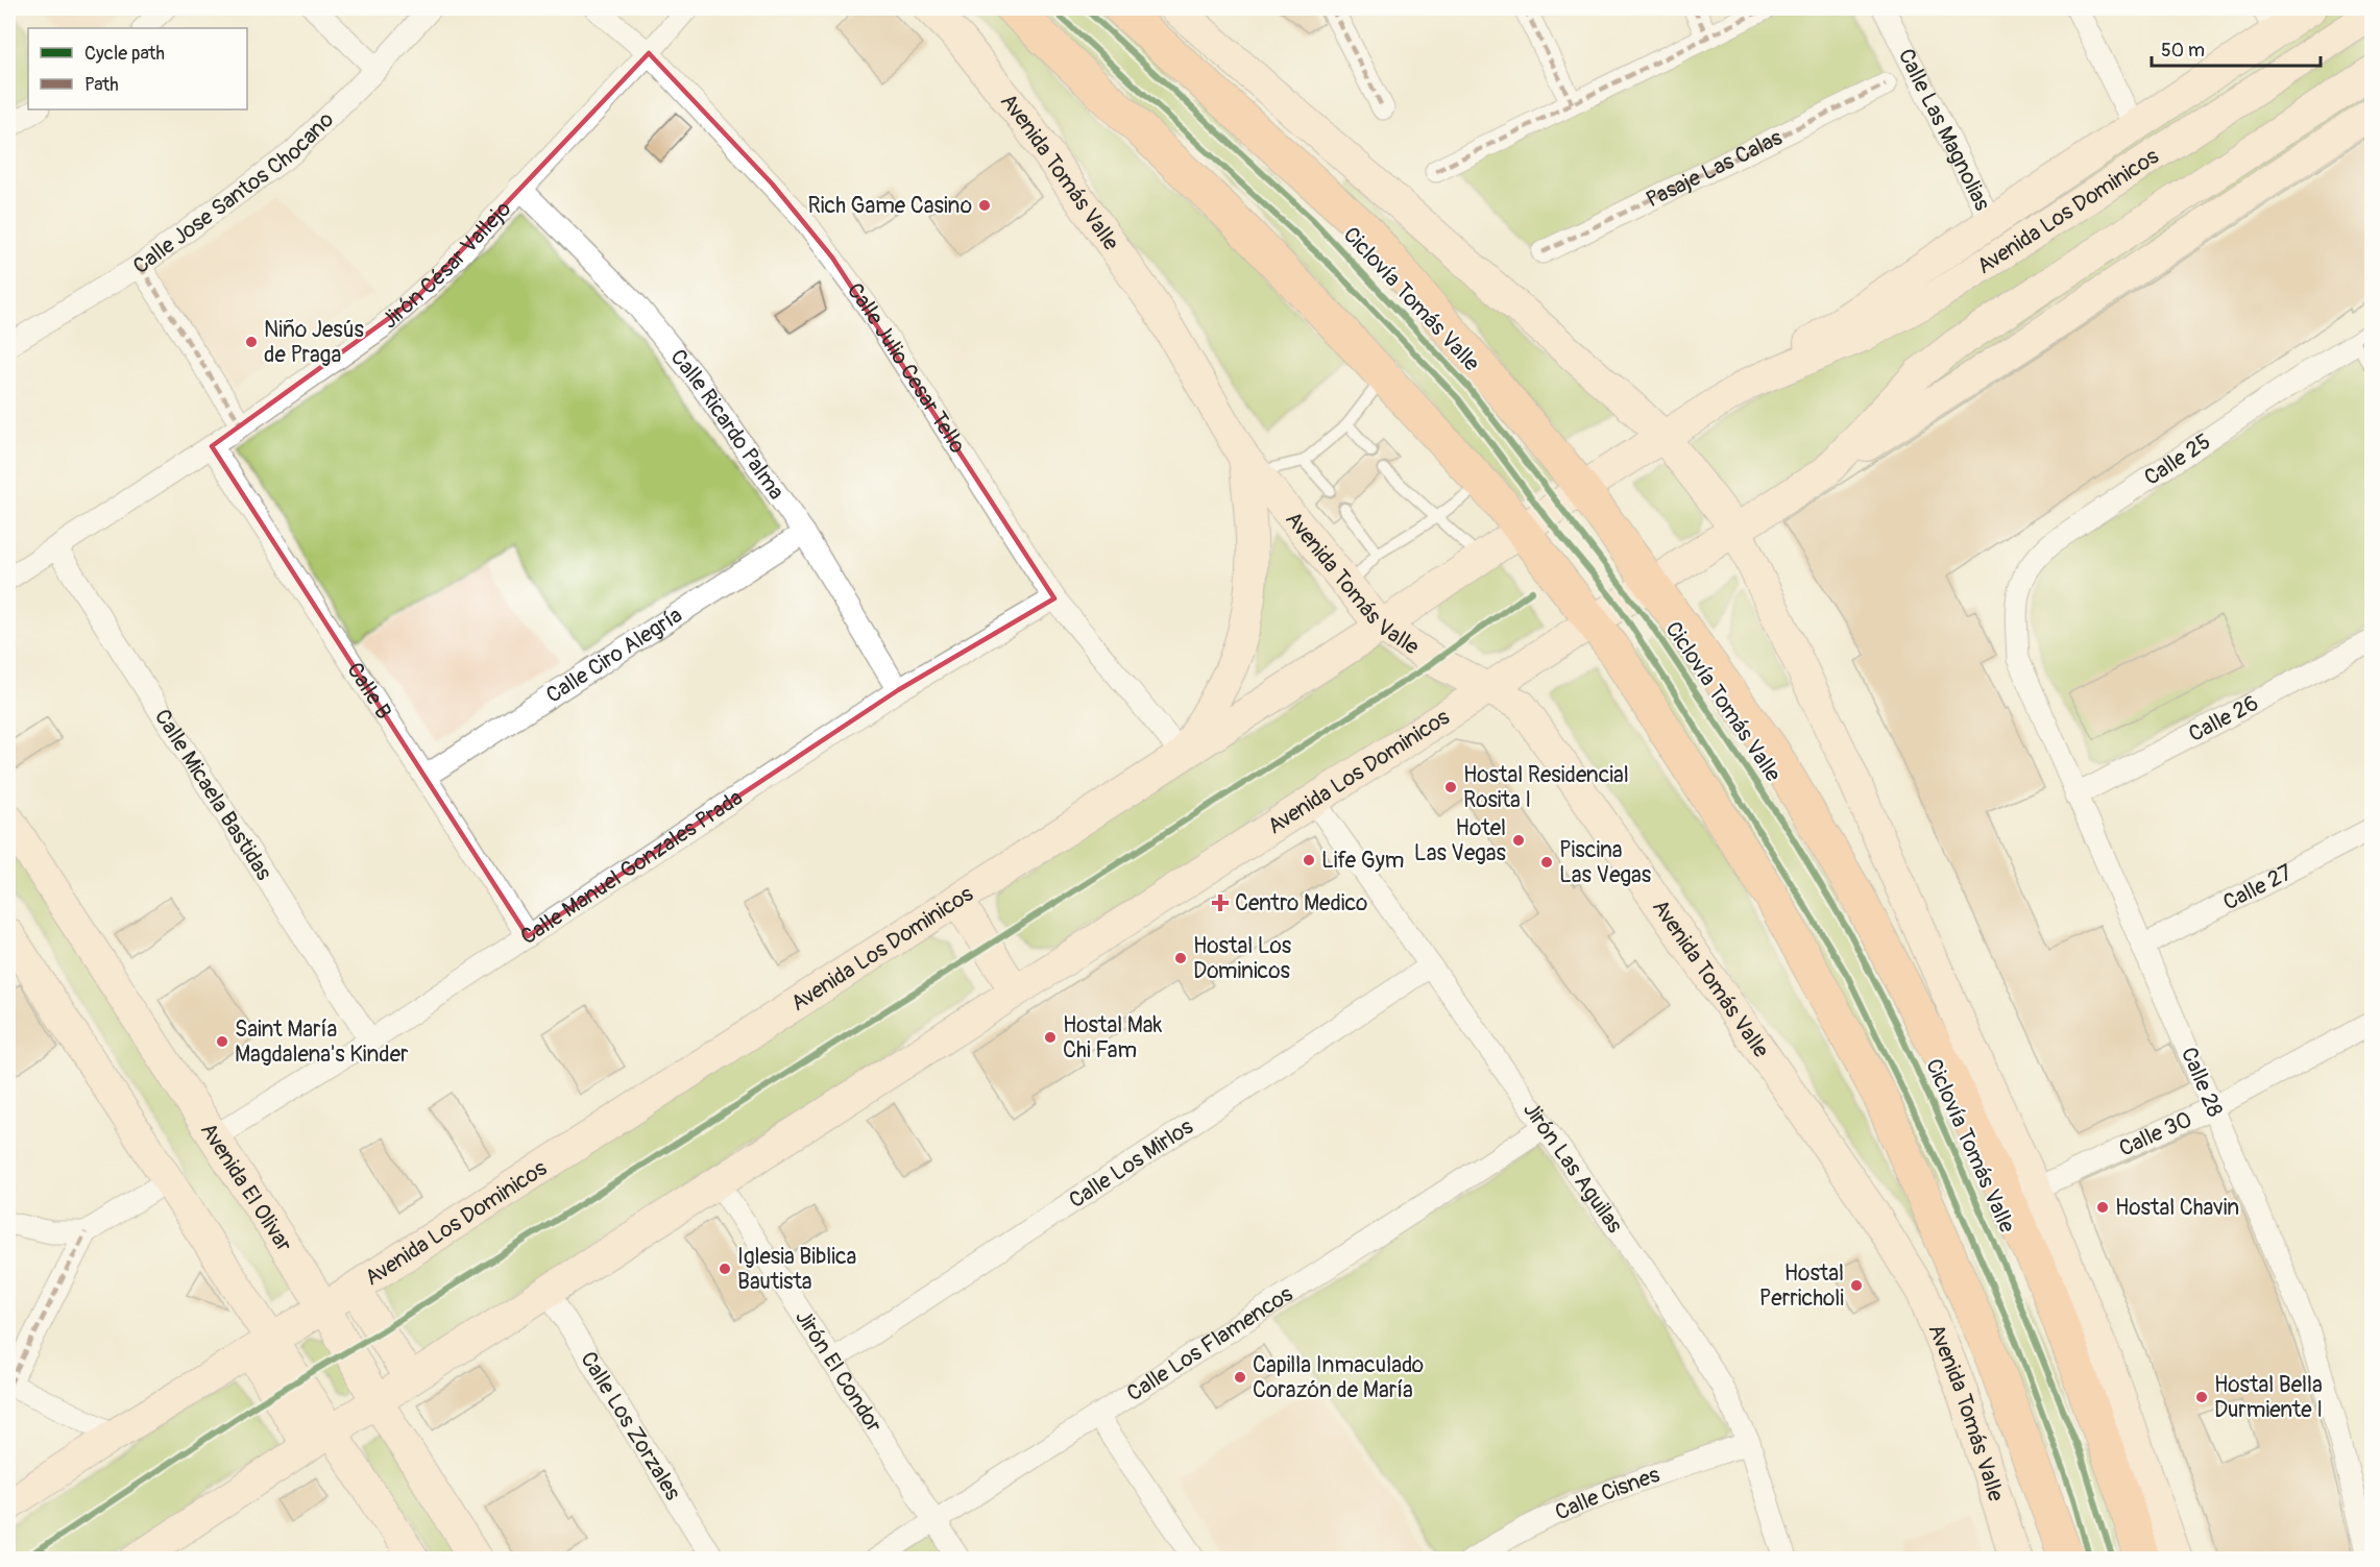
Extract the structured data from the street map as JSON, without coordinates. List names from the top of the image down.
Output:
{
  "streets": {
    "main road": ["Avenida Tomás Valle", "Avenida Los Dominicos", "Avenida El Olivar"],
    "street": [
      "Calle Las Magnolias",
      "Pasaje Las Calas",
      "Calle Jose Santos Chocano",
      "Jirón César Vallejo",
      "Calle Julio Cesar Tello",
      "Calle Ricardo Palma",
      "Calle 25",
      "Calle Ciro Alegría",
      "Calle B",
      "Calle 26",
      "Calle Micaela Bastidas",
      "Calle Manuel Gonzales Prada",
      "Calle 27",
      "Calle 28",
      "Calle 30",
      "Calle Los Mirlos",
      "Jirón Las Aguilas",
      "Calle Los Flamencos",
      "Jirón El Condor",
      "Calle Los Zorzales",
      "Calle Cisnes"
    ],
    "cycle path": ["Ciclovía Tomás Valle"]
  },
  "crossings": [
    ["Calle Las Magnolias", "Avenida Los Dominicos"],
    ["Avenida Tomás Valle", "Avenida Los Dominicos"],
    ["Avenida Los Dominicos", "Calle Julio Cesar Tello"],
    ["Avenida Los Dominicos", "Jirón Las Aguilas"],
    ["Avenida Los Dominicos", "Avenida El Olivar"],
    ["Avenida Los Dominicos", "Jirón El Condor"],
    ["Avenida Los Dominicos", "Calle Los Zorzales"],
    ["Jirón César Vallejo", "Calle Julio Cesar Tello"],
    ["Jirón César Vallejo", "Calle Ricardo Palma"],
    ["Jirón César Vallejo", "Calle B"],
    ["Jirón César Vallejo", "Calle Micaela Bastidas"],
    ["Calle Julio Cesar Tello", "Calle Manuel Gonzales Prada"],
    ["Calle Ricardo Palma", "Calle Ciro Alegría"],
    ["Calle Ricardo Palma", "Calle Manuel Gonzales Prada"],
    ["Calle 25", "Calle 28"],
    ["Calle Ciro Alegría", "Calle B"],
    ["Calle B", "Calle Manuel Gonzales Prada"],
    ["Calle 26", "Calle 28"],
    ["Calle Micaela Bastidas", "Calle Manuel Gonzales Prada"],
    ["Calle Manuel Gonzales Prada", "Avenida El Olivar"],
    ["Calle 27", "Calle 28"],
    ["Calle 28", "Calle 30"],
    ["Calle Los Mirlos", "Jirón Las Aguilas"],
    ["Calle Los Mirlos", "Jirón El Condor"],
    ["Jirón Las Aguilas", "Calle Los Flamencos"],
    ["Jirón Las Aguilas", "Calle Cisnes"],
    ["Calle Los Flamencos", "Jirón El Condor"]
  ],
  "places": {
    "other": [
      "Rich Game Casino",
      "Niño Jesús de Praga",
      "Hostal Residencial Rosita I",
      "Hotel Las Vegas",
      "Life Gym",
      "Piscina Las Vegas",
      "Hostal Los Dominicos",
      "Hostal Mak Chi Fam",
      "Saint María Magdalena's Kinder",
      "Hostal Chavin",
      "Iglesia Biblica Bautista",
      "Hostal Perricholi",
      "Capilla Inmaculado Corazón de María",
      "Hostal Bella Durmiente I"
    ],
    "health": ["Centro Medico"]
  },
  "legend": ["Cycle path", "Path"],
  "scale_bar": "50 m"
}
